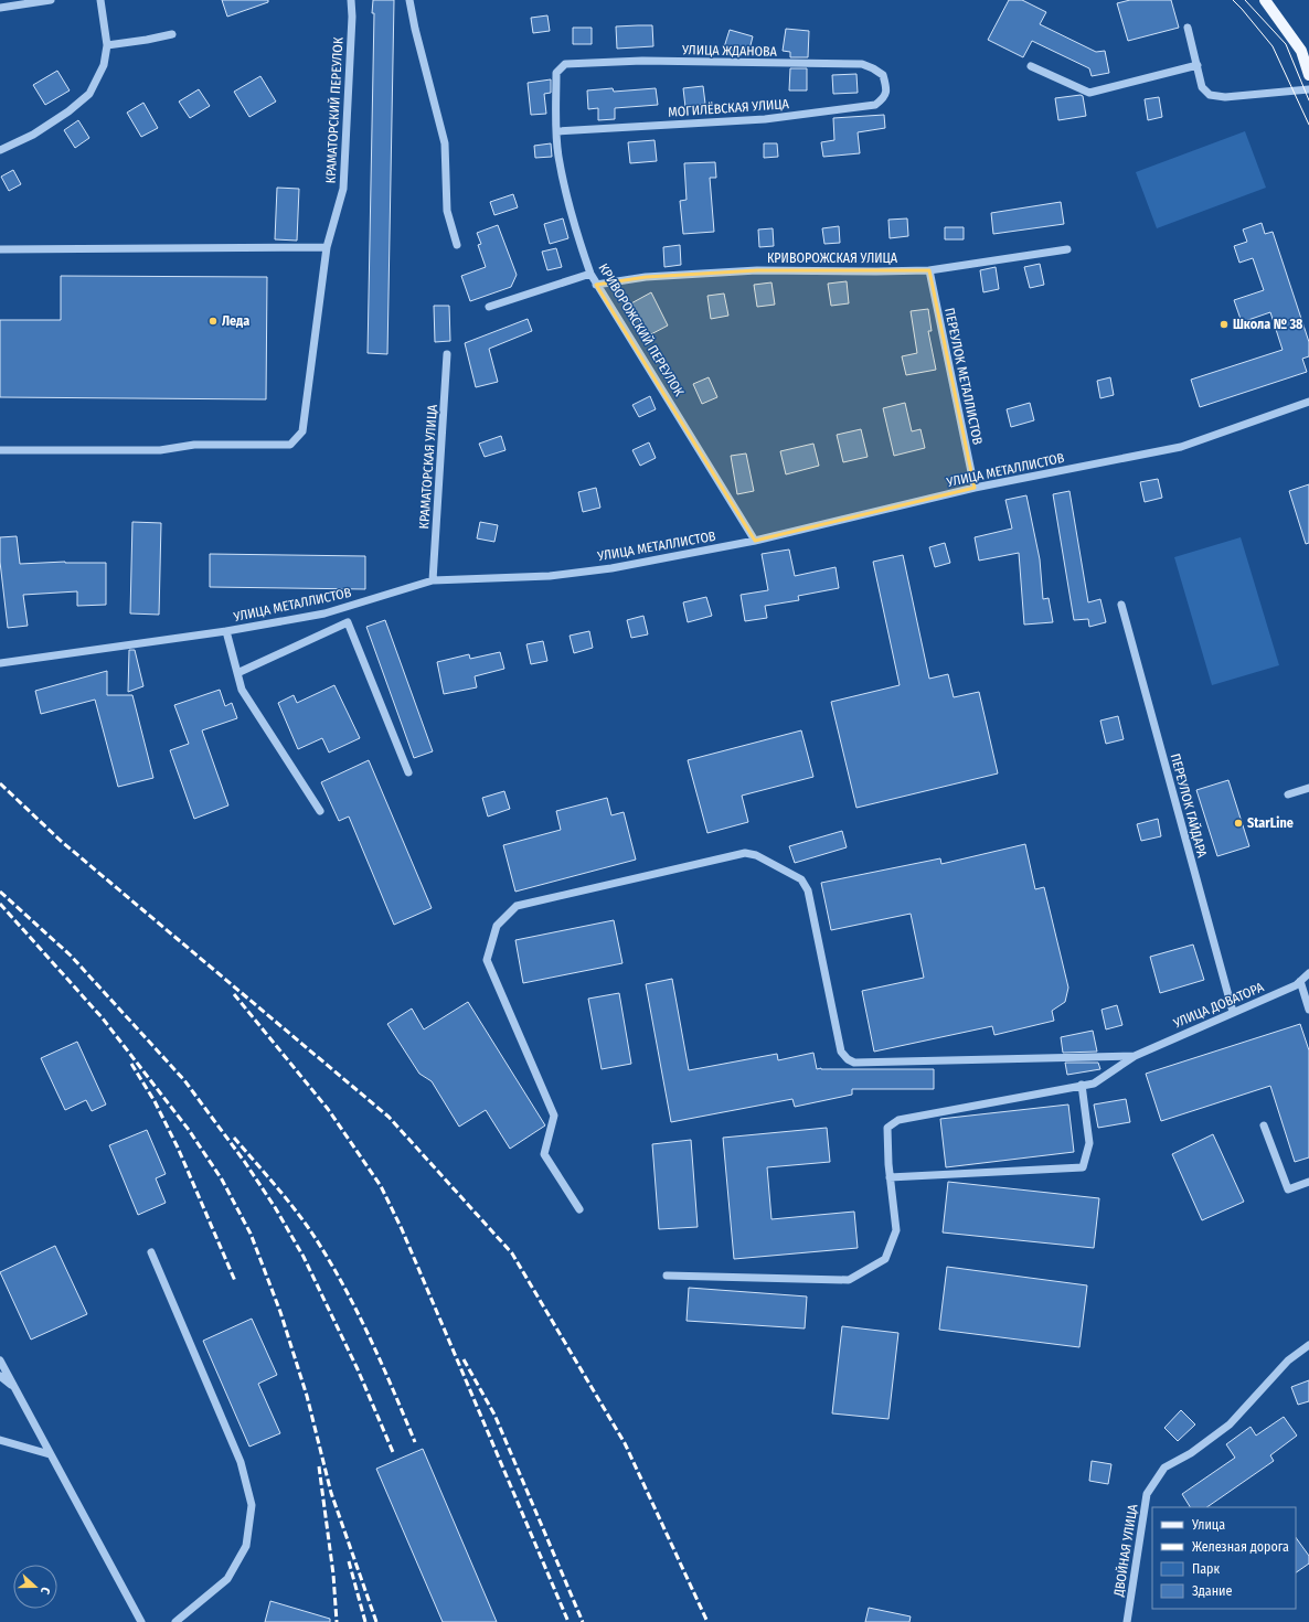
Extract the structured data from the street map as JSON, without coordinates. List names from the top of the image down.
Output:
{
  "streets": {
    "street": [
      "УЛИЦА ЖДАНОВА",
      "МОГИЛЁВСКАЯ УЛИЦА",
      "КРАМАТОРСКИЙ ПЕРЕУЛОК",
      "КРИВОРОЖСКАЯ УЛИЦА",
      "КРИВОРОЖСКИЙ ПЕРЕУЛОК",
      "ПЕРЕУЛОК МЕТАЛЛИСТОВ",
      "КРАМАТОРСКАЯ УЛИЦА",
      "УЛИЦА МЕТАЛЛИСТОВ",
      "ПЕРЕУЛОК ГАЙДАРА",
      "УЛИЦА ДОВАТОРА",
      "ДВОЙНАЯ УЛИЦА"
    ]
  },
  "crossings": [
    ["УЛИЦА ЖДАНОВА", "МОГИЛЁВСКАЯ УЛИЦА"],
    ["УЛИЦА ЖДАНОВА", "КРИВОРОЖСКИЙ ПЕРЕУЛОК"],
    ["МОГИЛЁВСКАЯ УЛИЦА", "КРИВОРОЖСКИЙ ПЕРЕУЛОК"],
    ["КРИВОРОЖСКАЯ УЛИЦА", "КРИВОРОЖСКИЙ ПЕРЕУЛОК"],
    ["КРИВОРОЖСКАЯ УЛИЦА", "ПЕРЕУЛОК МЕТАЛЛИСТОВ"],
    ["КРИВОРОЖСКИЙ ПЕРЕУЛОК", "УЛИЦА МЕТАЛЛИСТОВ"],
    ["ПЕРЕУЛОК МЕТАЛЛИСТОВ", "УЛИЦА МЕТАЛЛИСТОВ"],
    ["КРАМАТОРСКАЯ УЛИЦА", "УЛИЦА МЕТАЛЛИСТОВ"],
    ["ПЕРЕУЛОК ГАЙДАРА", "УЛИЦА ДОВАТОРА"]
  ],
  "places": ["Леда", "Школа № 38", "StarLine"],
  "legend": [
    "Улица",
    "Железная дорога",
    "Парк",
    "Здание"
  ],
  "north": "right"
}
